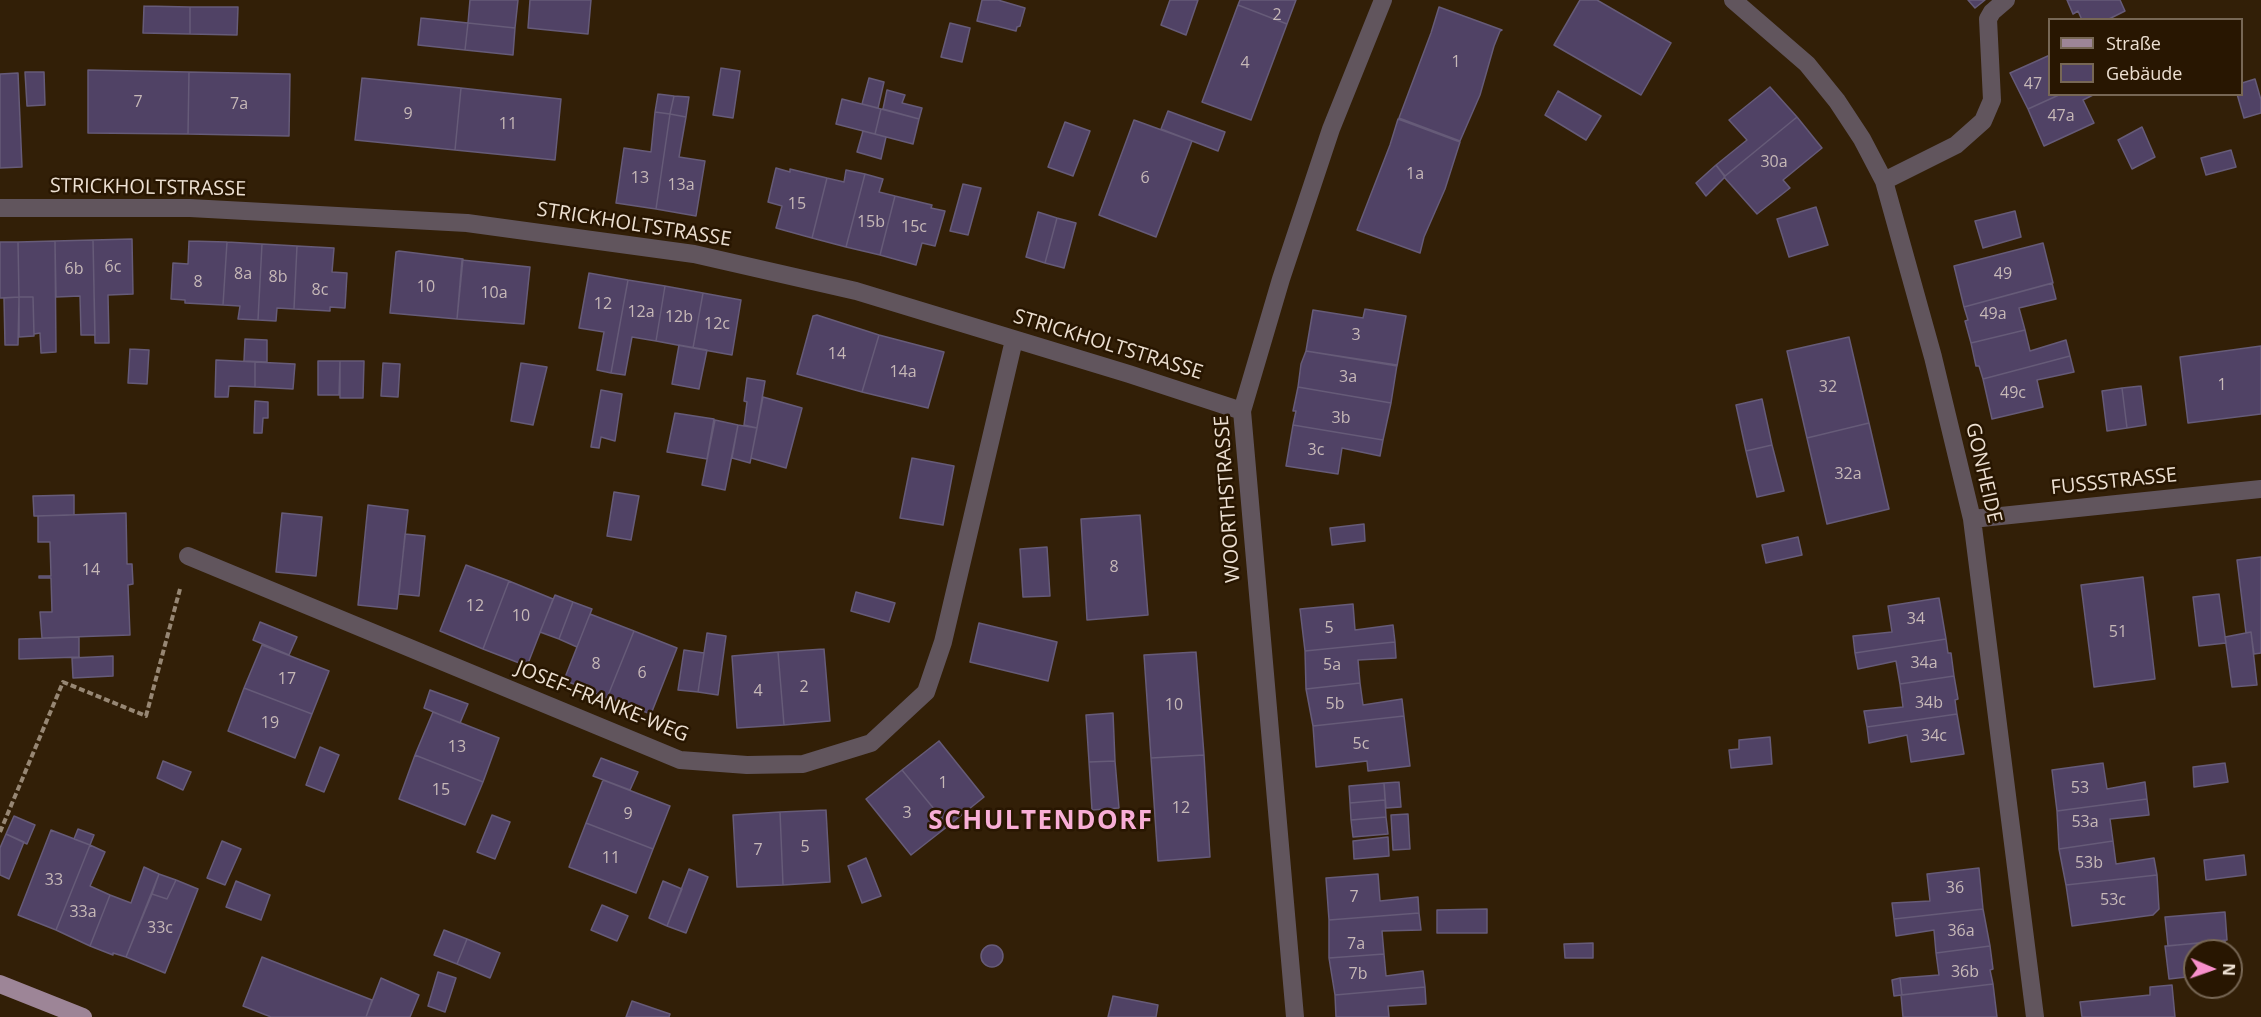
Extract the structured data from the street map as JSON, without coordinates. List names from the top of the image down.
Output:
{
  "streets": {
    "street": [
      "STRICKHOLTSTRASSE",
      "GONHEIDE",
      "FUSSSTRASSE",
      "WOORTHSTRASSE",
      "JOSEF-FRANKE-WEG"
    ]
  },
  "crossings": [
    ["STRICKHOLTSTRASSE", "WOORTHSTRASSE"],
    ["STRICKHOLTSTRASSE", "JOSEF-FRANKE-WEG"],
    ["GONHEIDE", "FUSSSTRASSE"]
  ],
  "districts": ["SCHULTENDORF"],
  "house_numbers": [
    "2",
    "1",
    "4",
    "47",
    "7",
    "7a",
    "9",
    "47a",
    "11",
    "30a",
    "1a",
    "13",
    "6",
    "13a",
    "15",
    "15b",
    "15c",
    "6c",
    "6b",
    "8a",
    "49",
    "8b",
    "8",
    "10",
    "8c",
    "10a",
    "12",
    "12a",
    "49a",
    "12b",
    "12c",
    "3",
    "14",
    "14a",
    "3a",
    "1",
    "32",
    "49c",
    "3b",
    "3c",
    "32a",
    "8",
    "14",
    "12",
    "10",
    "34",
    "5",
    "51",
    "34a",
    "8",
    "5a",
    "6",
    "17",
    "2",
    "4",
    "34b",
    "5b",
    "10",
    "19",
    "34c",
    "5c",
    "13",
    "1",
    "53",
    "15",
    "12",
    "3",
    "9",
    "53a",
    "5",
    "7",
    "11",
    "53b",
    "33",
    "36",
    "7",
    "53c",
    "33a",
    "33c",
    "36a",
    "7a",
    "36b",
    "7b"
  ],
  "legend": ["Straße", "Gebäude"],
  "north": "right"
}
